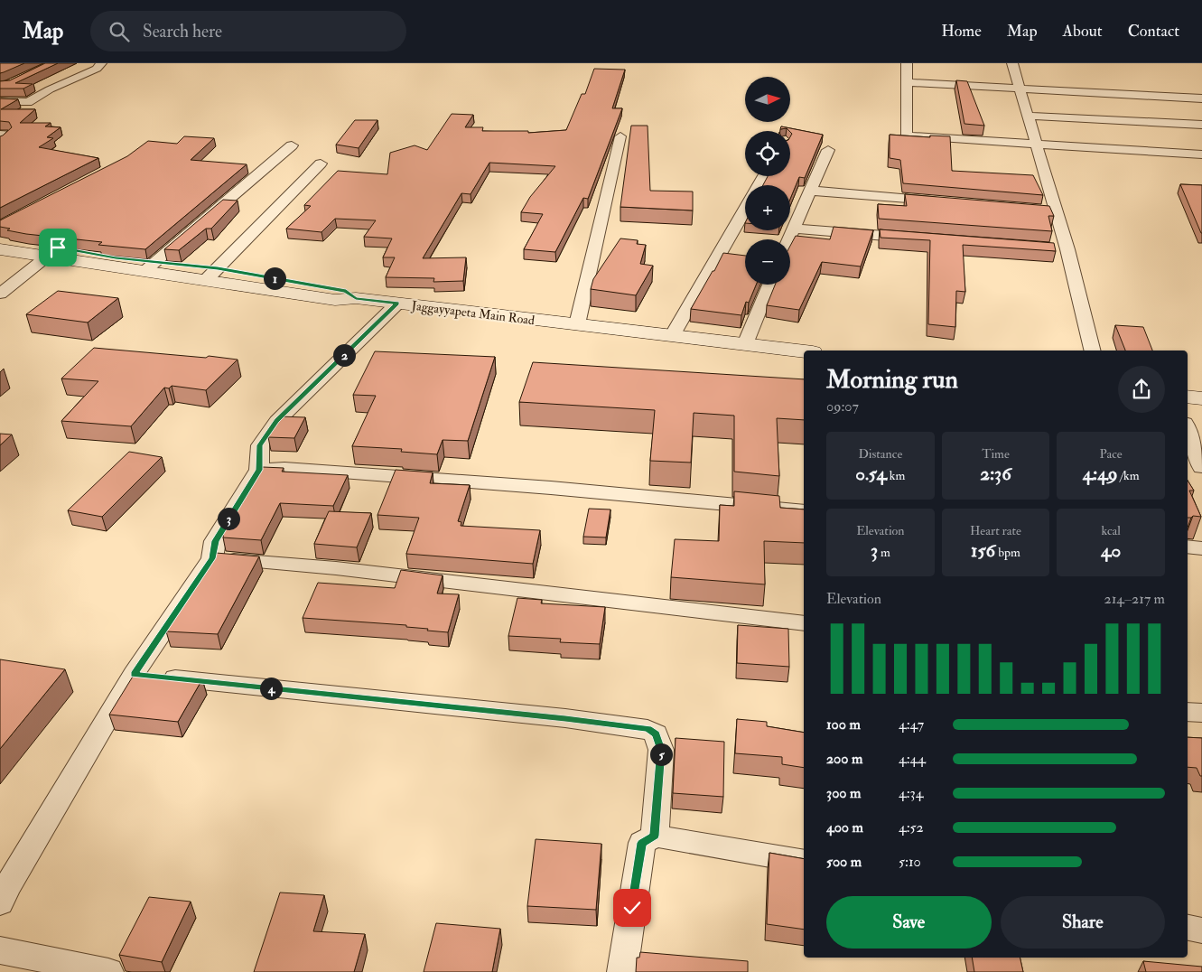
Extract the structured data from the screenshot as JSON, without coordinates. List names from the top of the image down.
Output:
{
  "streets": {
    "main road": ["Jaggayyapeta Main Road"]
  },
  "north": "right",
  "page": {
    "header": "Map",
    "search": "Search here",
    "nav": [
      "Home",
      "Map",
      "About",
      "Contact"
    ],
    "map_buttons": ["+", "−"],
    "pins": [
      "1",
      "2",
      "3",
      "4",
      "5"
    ],
    "heading": ["Morning run", "09:07"],
    "stats": [
      ["Distance", "0.54 km"],
      ["Time", "2:36"],
      ["Pace", "4:49 /km"],
      ["Elevation", "3 m"],
      ["Heart rate", "156 bpm"],
      ["kcal", "40"]
    ],
    "chart": ["Elevation", "214–217 m"],
    "list": [
      {
        "name": "100 m",
        "note": "4:47"
      },
      {
        "name": "200 m",
        "note": "4:44"
      },
      {
        "name": "300 m",
        "note": "4:34"
      },
      {
        "name": "400 m",
        "note": "4:52"
      },
      {
        "name": "500 m",
        "note": "5:10"
      }
    ],
    "buttons": ["Save", "Share"]
  }
}
